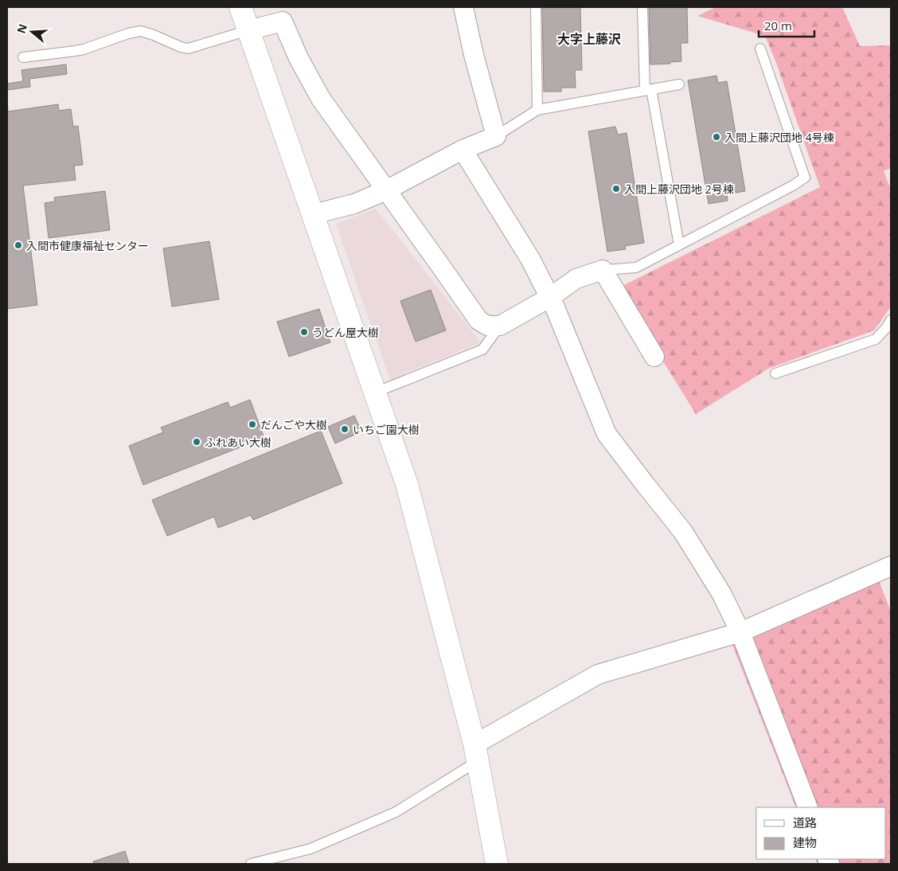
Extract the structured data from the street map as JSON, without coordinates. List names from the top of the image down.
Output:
{
  "districts": ["大字上藤沢"],
  "places": [
    "入間上藤沢団地 4号棟",
    "入間上藤沢団地 2号棟",
    "入間市健康福祉センター",
    "うどん屋大樹",
    "だんごや大樹",
    "いちご園大樹",
    "ふれあい大樹"
  ],
  "legend": ["道路", "建物"],
  "scale_bar": "20 m",
  "north": "left"
}
